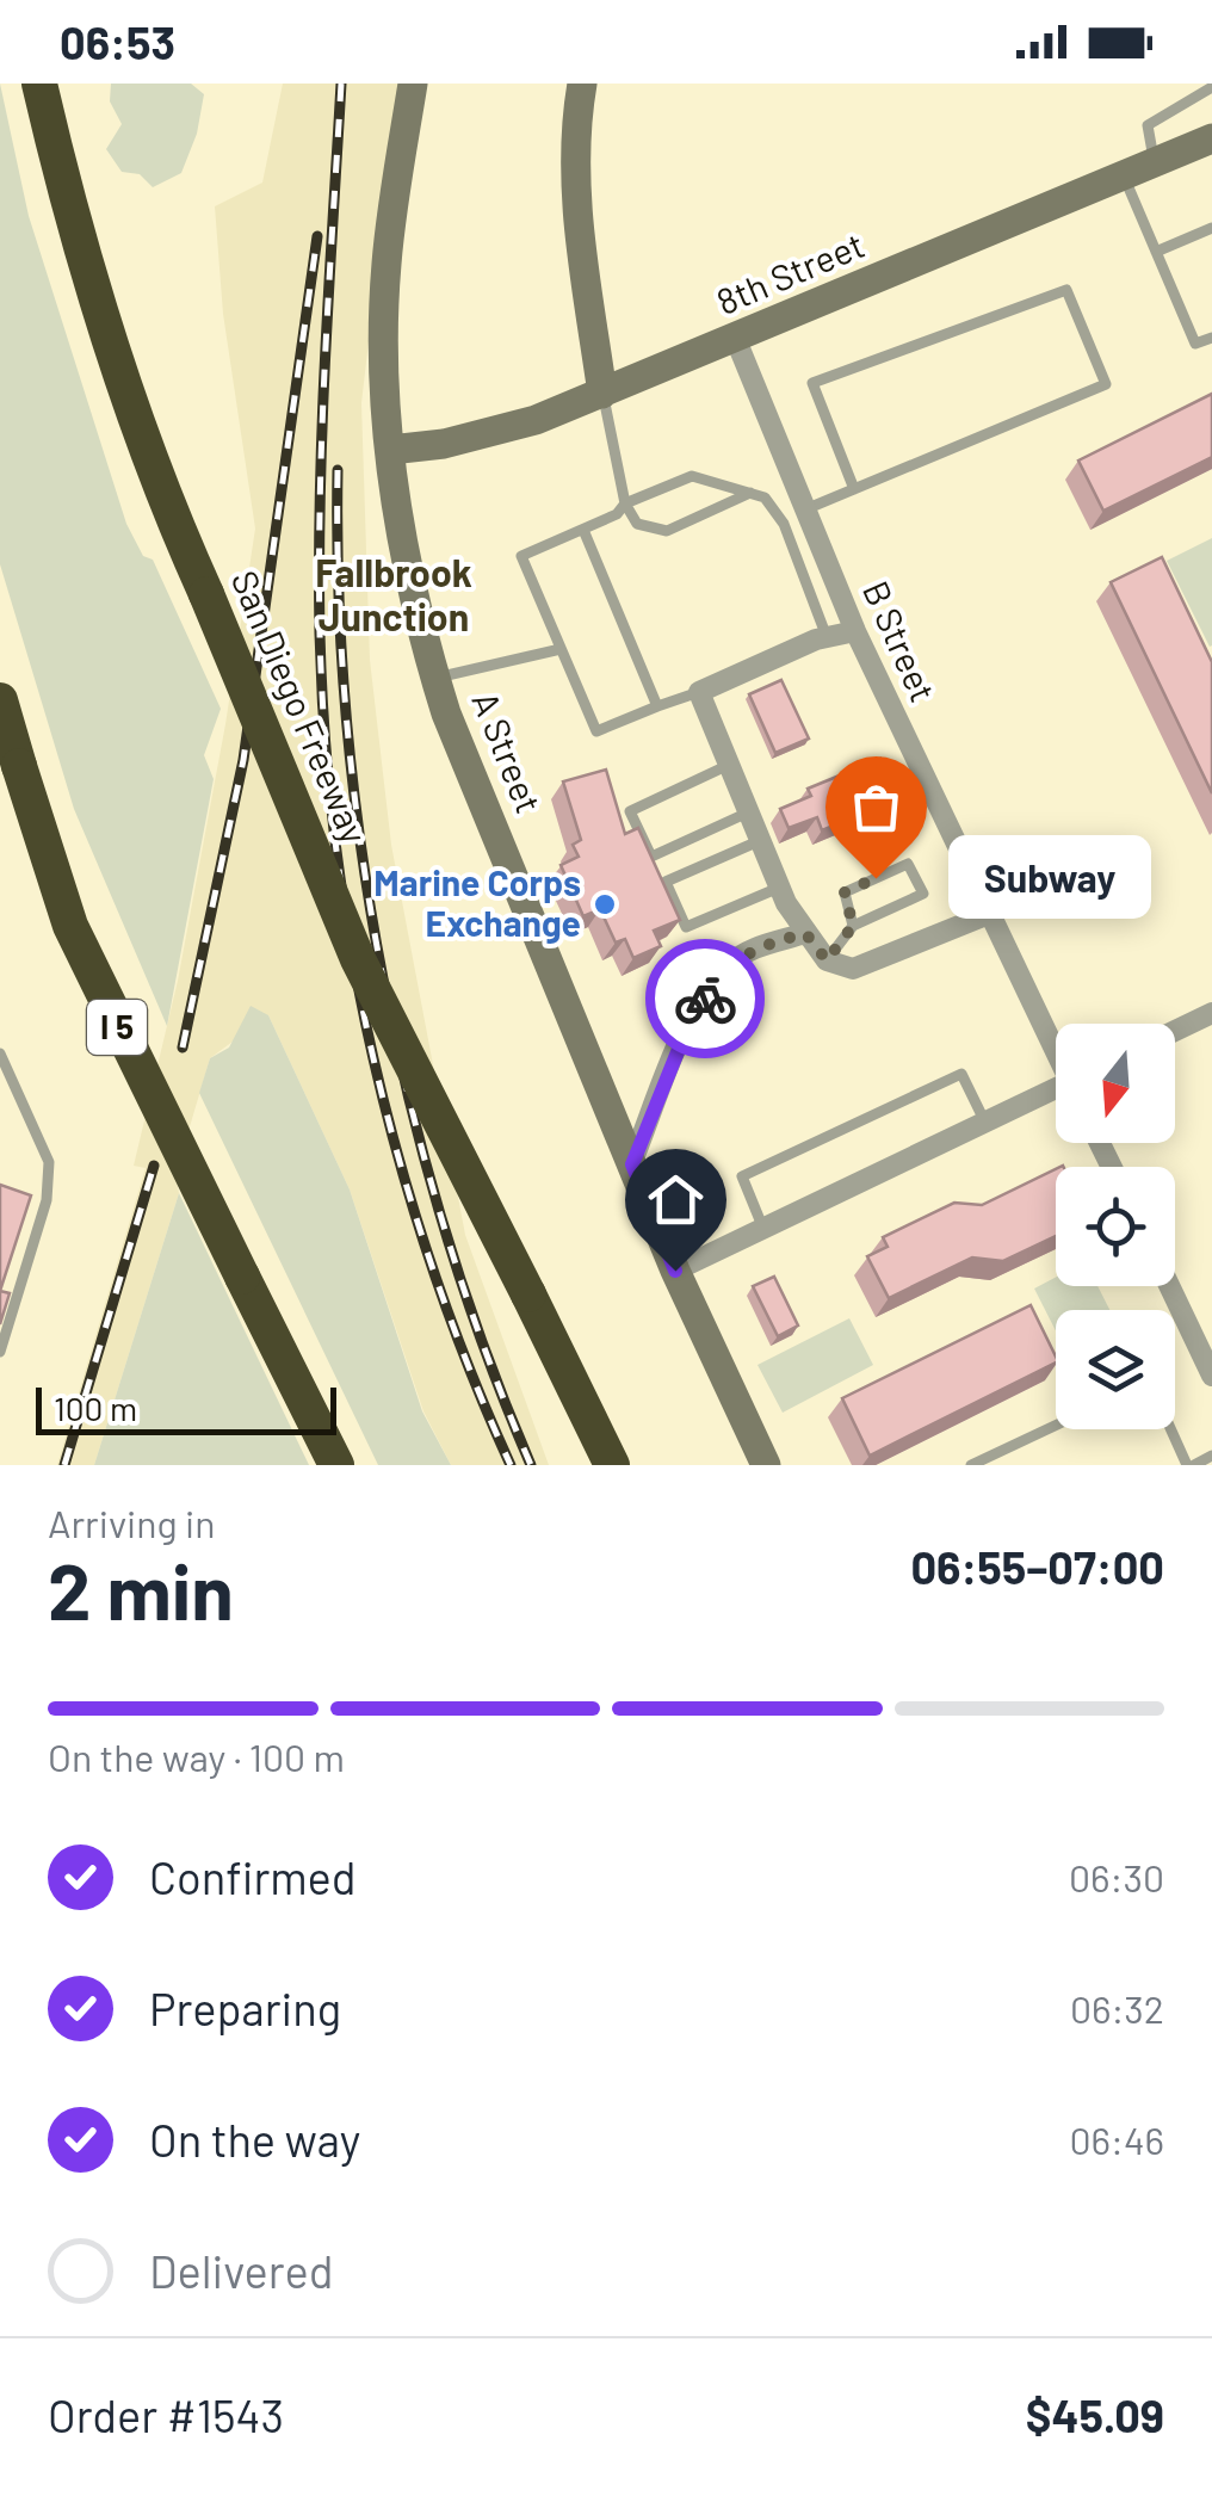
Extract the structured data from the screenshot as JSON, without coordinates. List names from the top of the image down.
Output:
{
  "streets": {
    "highway": ["San Diego Freeway", "I 5"],
    "main road": ["8th Street", "A Street"],
    "street": ["B Street"]
  },
  "crossings": [
    ["8th Street", "B Street"],
    ["8th Street", "A Street"]
  ],
  "districts": ["Fallbrook Junction"],
  "places": ["Subway", "Marine Corps Exchange"],
  "scale_bar": "100 m",
  "north": "bottom",
  "page": {
    "status": "06:53",
    "bubble": "Subway",
    "scale": "100 m",
    "heading": ["2 min", "Arriving in", "06:55–07:00"],
    "panel": ["Order #1543", "$45.09"],
    "bar": "On the way · 100 m",
    "list": [
      ["Confirmed", "06:30"],
      ["Preparing", "06:32"],
      ["On the way", "06:46"],
      "Delivered"
    ]
  }
}
